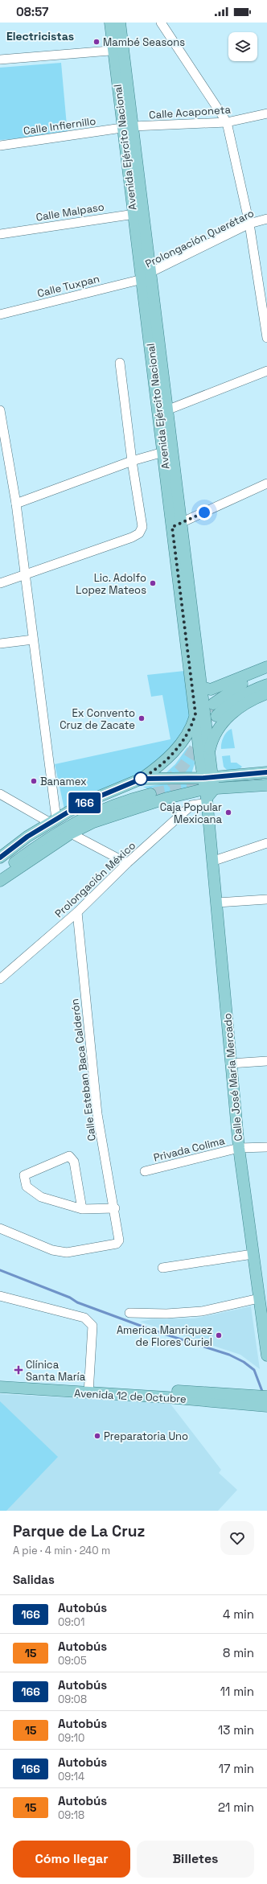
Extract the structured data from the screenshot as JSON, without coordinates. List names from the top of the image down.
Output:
{
  "streets": {
    "main road": ["Avenida Ejército Nacional", "Calle José María Mercado", "Avenida 12 de Octubre"],
    "street": [
      "Calle Acaponeta",
      "Calle Infiernillo",
      "Calle Malpaso",
      "Prolongación Querétaro",
      "Calle Tuxpan",
      "Prolongación México",
      "Calle Esteban Baca Calderón",
      "Privada Colima"
    ]
  },
  "crossings": [
    ["Calle Acaponeta", "Calle Infiernillo"],
    ["Calle Acaponeta", "Avenida Ejército Nacional"],
    ["Calle Infiernillo", "Avenida Ejército Nacional"],
    ["Avenida Ejército Nacional", "Calle Malpaso"],
    ["Avenida Ejército Nacional", "Prolongación Querétaro"],
    ["Avenida Ejército Nacional", "Calle Tuxpan"],
    ["Avenida Ejército Nacional", "Prolongación México"],
    ["Avenida Ejército Nacional", "Calle José María Mercado"],
    ["Prolongación Querétaro", "Calle Tuxpan"],
    ["Prolongación México", "Calle Esteban Baca Calderón"],
    ["Prolongación México", "Calle José María Mercado"],
    ["Calle José María Mercado", "Privada Colima"]
  ],
  "districts": ["Electricistas"],
  "places": {
    "other": [
      "Mambé Seasons",
      "Lic. Adolfo Lopez Mateos",
      "Ex Convento Cruz de Zacate",
      "Banamex",
      "Caja Popular Mexicana",
      "America Manriquez de Flores Curiel",
      "Preparatoria Uno"
    ],
    "health": ["Clínica Santa María"]
  },
  "lines": ["bus line 166"],
  "page": {
    "status": "08:57",
    "on_map": "166",
    "heading": [
      ["Parque de La Cruz", "A pie · 4 min · 240 m"],
      "Salidas"
    ],
    "list": [
      {
        "mark": "166",
        "name": "Autobús",
        "note": "09:01",
        "value": "4 min"
      },
      {
        "mark": "15",
        "name": "Autobús",
        "note": "09:05",
        "value": "8 min"
      },
      {
        "mark": "166",
        "name": "Autobús",
        "note": "09:08",
        "value": "11 min"
      },
      {
        "mark": "15",
        "name": "Autobús",
        "note": "09:10",
        "value": "13 min"
      },
      {
        "mark": "166",
        "name": "Autobús",
        "note": "09:14",
        "value": "17 min"
      },
      {
        "mark": "15",
        "name": "Autobús",
        "note": "09:18",
        "value": "21 min"
      }
    ],
    "buttons": ["Cómo llegar", "Billetes"]
  }
}
